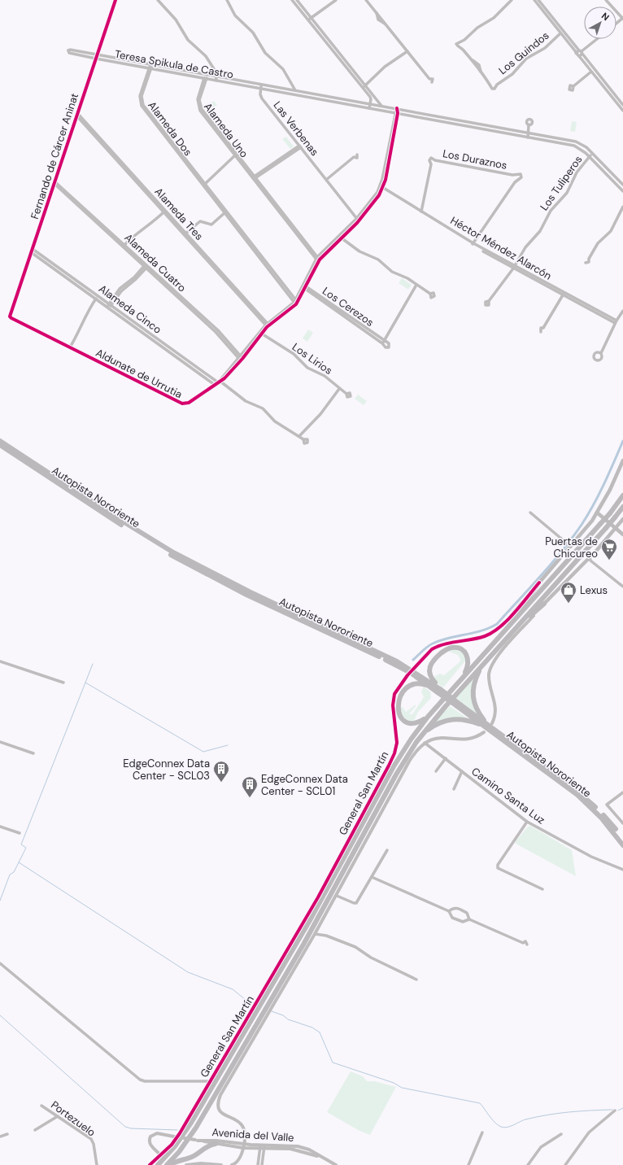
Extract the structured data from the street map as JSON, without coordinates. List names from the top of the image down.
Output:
{
  "streets": {
    "highway": ["Autopista Nororiente"],
    "street": [
      "Los Guindos",
      "Teresa Spikula de Castro",
      "Alameda Dos",
      "Las Verbenas",
      "Alameda Uno",
      "Fernando de Cárcer Aninat",
      "Los Duraznos",
      "Los Tuliperos",
      "Alameda Tres",
      "Héctor Méndez Alarcón",
      "Alameda Cuatro",
      "Los Cerezos",
      "Alameda Cinco",
      "Los Lirios",
      "Aldunate de Urrutia",
      "General San Martín",
      "Camino Santa Luz",
      "Portezuelo",
      "Avenida del Valle"
    ]
  },
  "crossings": [
    ["Teresa Spikula de Castro", "Alameda Dos"],
    ["Teresa Spikula de Castro", "Las Verbenas"],
    ["Teresa Spikula de Castro", "Alameda Uno"],
    ["Teresa Spikula de Castro", "Fernando de Cárcer Aninat"],
    ["Teresa Spikula de Castro", "Los Tuliperos"],
    ["Teresa Spikula de Castro", "Aldunate de Urrutia"],
    ["Alameda Dos", "Aldunate de Urrutia"],
    ["Las Verbenas", "Aldunate de Urrutia"],
    ["Alameda Uno", "Aldunate de Urrutia"],
    ["Fernando de Cárcer Aninat", "Alameda Tres"],
    ["Fernando de Cárcer Aninat", "Alameda Cuatro"],
    ["Fernando de Cárcer Aninat", "Alameda Cinco"],
    ["Fernando de Cárcer Aninat", "Aldunate de Urrutia"],
    ["Los Duraznos", "Héctor Méndez Alarcón"],
    ["Los Tuliperos", "Héctor Méndez Alarcón"],
    ["Alameda Tres", "Aldunate de Urrutia"],
    ["Héctor Méndez Alarcón", "Aldunate de Urrutia"],
    ["Alameda Cuatro", "Aldunate de Urrutia"],
    ["Los Cerezos", "Aldunate de Urrutia"],
    ["Alameda Cinco", "Aldunate de Urrutia"],
    ["Los Lirios", "Aldunate de Urrutia"],
    ["General San Martín", "Avenida del Valle"]
  ],
  "places": {
    "supermarket": ["Puertas de Chicureo"],
    "shop": ["Lexus"],
    "building": ["EdgeConnex Data Center - SCL03", "EdgeConnex Data Center - SCL01"]
  },
  "north": "top right"
}
